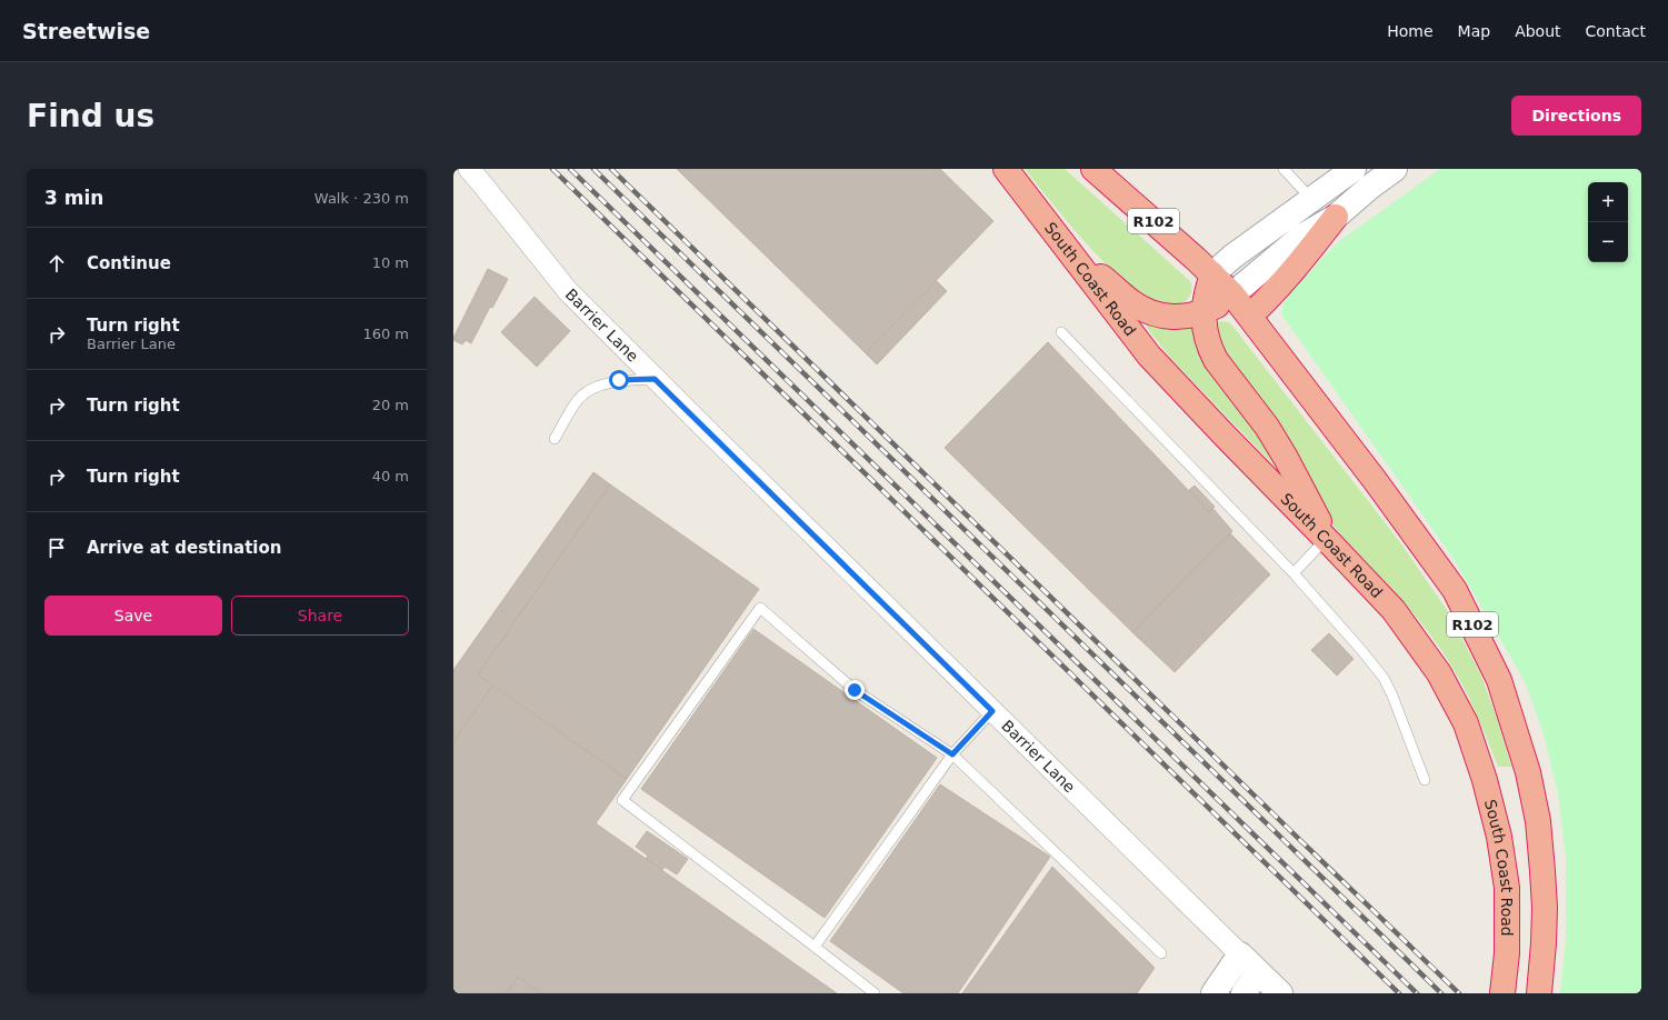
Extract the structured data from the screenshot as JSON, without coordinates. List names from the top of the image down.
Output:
{
  "streets": {
    "highway": ["R102", "South Coast Road"],
    "street": ["Barrier Lane"]
  },
  "page": {
    "header": "Streetwise",
    "nav": [
      "Home",
      "Map",
      "About",
      "Contact"
    ],
    "buttons": [
      "Directions",
      ["Save", "Share"]
    ],
    "title": "Find us",
    "heading": ["3 min", "Walk · 230 m"],
    "map_buttons": ["+", "−"],
    "list": [
      ["Continue", "10 m"],
      ["Turn right", "Barrier Lane", "160 m"],
      ["Turn right", "20 m"],
      ["Turn right", "40 m"],
      "Arrive at destination"
    ]
  }
}
